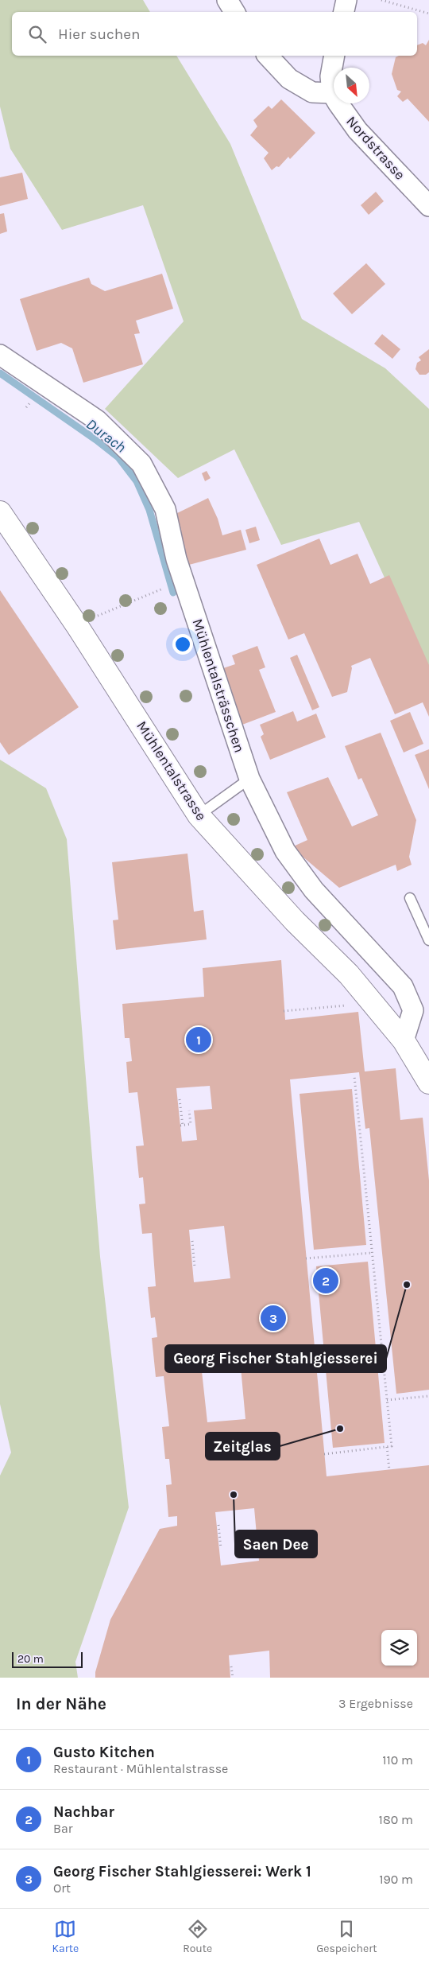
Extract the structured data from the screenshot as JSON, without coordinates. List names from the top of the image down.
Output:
{
  "streets": {
    "street": ["Nordstrasse", "Mühlentalsträsschen", "Mühlentalstrasse"]
  },
  "crossings": [
    ["Mühlentalsträsschen", "Mühlentalstrasse"]
  ],
  "water": ["Durach"],
  "places": ["Georg Fischer Stahlgiesserei", "Zeitglas", "Saen Dee"],
  "scale_bar": "20 m",
  "north": "bottom right",
  "page": {
    "search": "Hier suchen",
    "pins": ["1", "2", "3"],
    "scale": "20 m",
    "heading": ["In der Nähe", "3 Ergebnisse"],
    "list": [
      {
        "mark": "1",
        "name": "Gusto Kitchen",
        "note": "Restaurant · Mühlentalstrasse",
        "value": "110 m"
      },
      {
        "mark": "2",
        "name": "Nachbar",
        "note": "Bar",
        "value": "180 m"
      },
      {
        "mark": "3",
        "name": "Georg Fischer Stahlgiesserei: Werk 1",
        "note": "Ort",
        "value": "190 m"
      }
    ],
    "nav": ["Karte", "Route", "Gespeichert"]
  }
}
